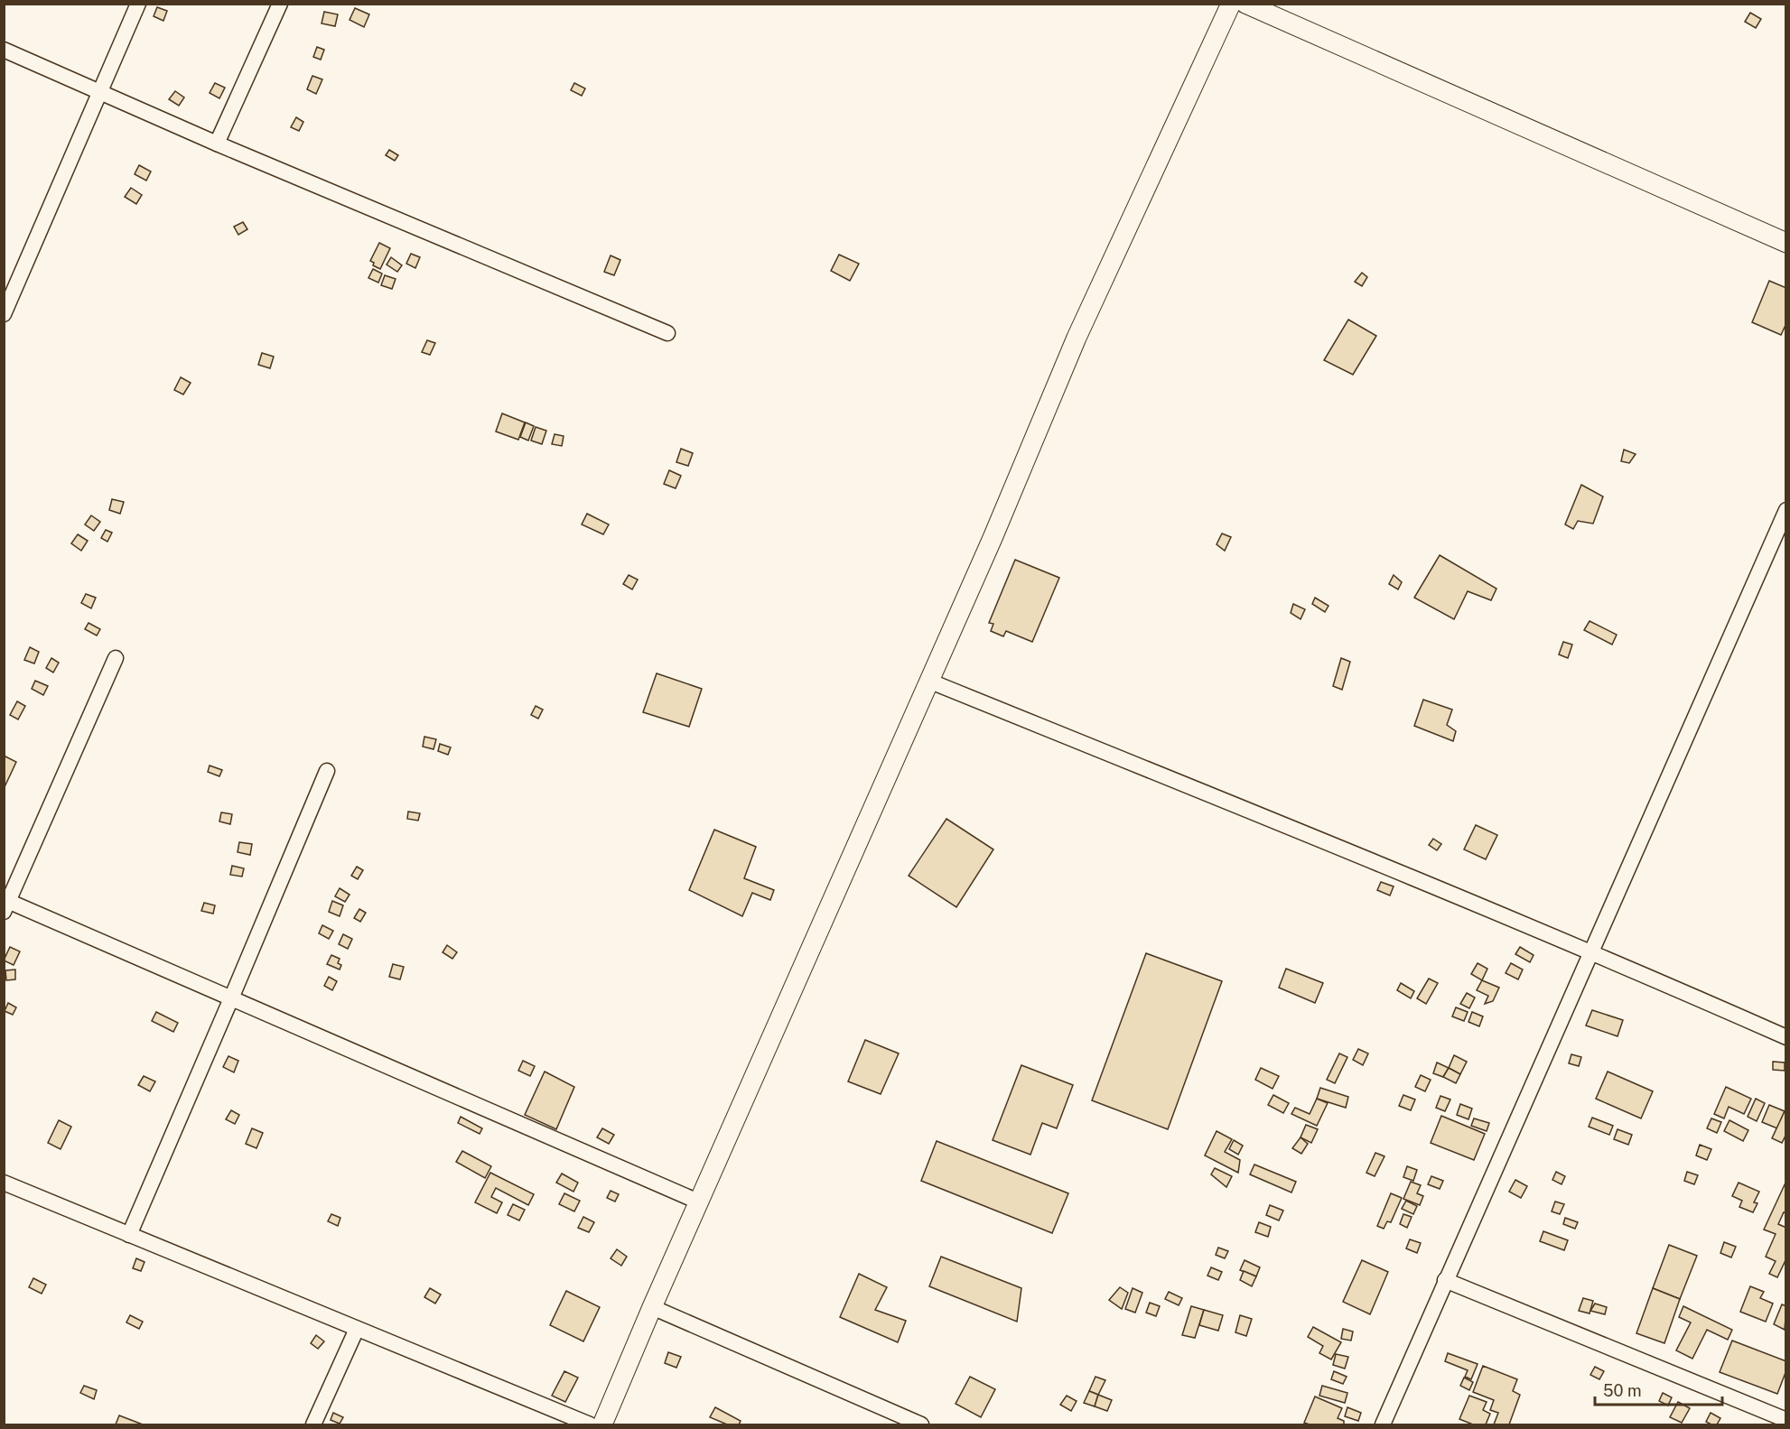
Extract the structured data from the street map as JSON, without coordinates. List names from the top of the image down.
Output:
{
  "scale_bar": "50 m"
}
